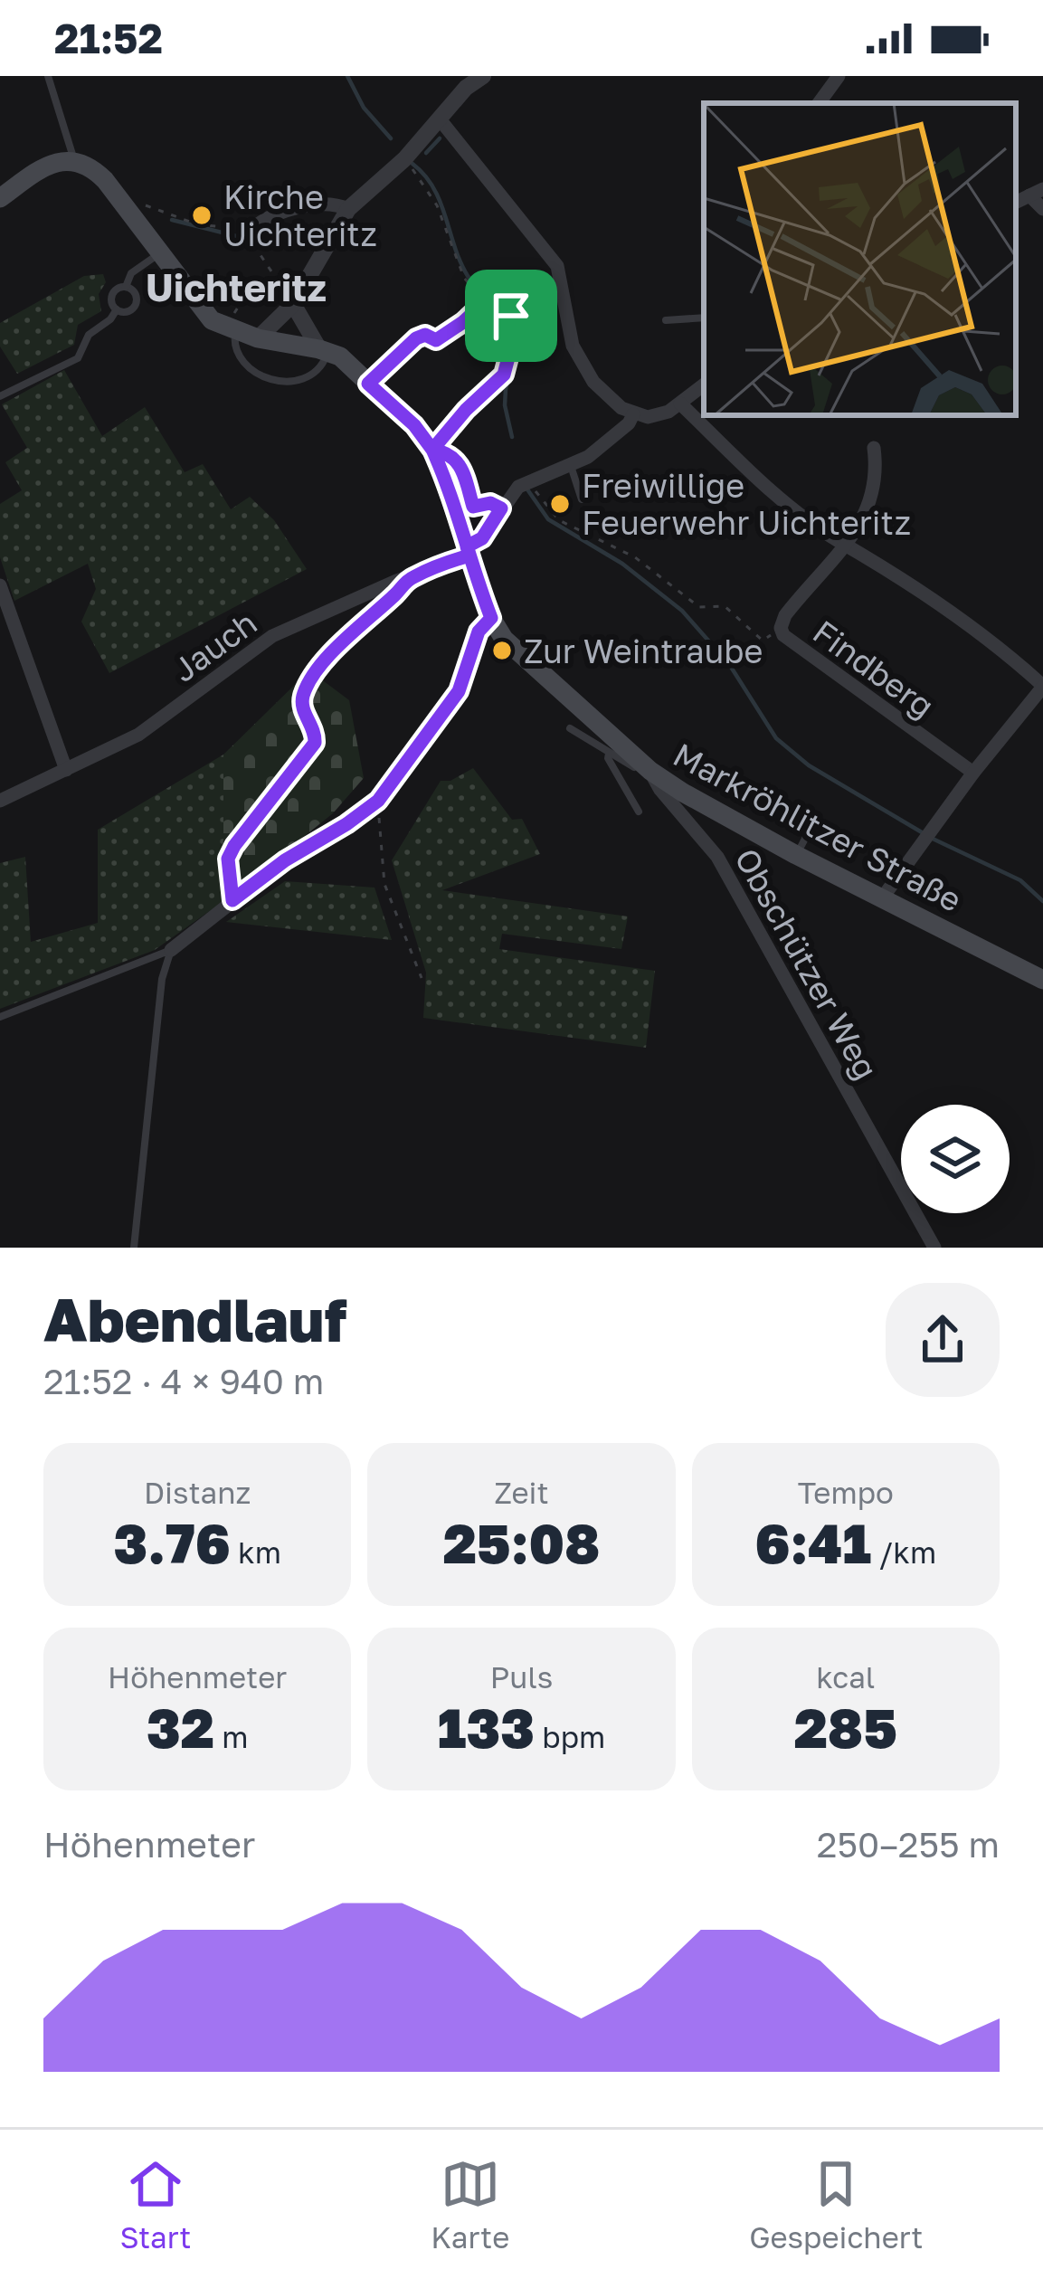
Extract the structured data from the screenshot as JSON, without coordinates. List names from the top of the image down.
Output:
{
  "streets": {
    "main road": ["Markröhlitzer Straße"],
    "street": ["Jauch", "Findberg", "Obschützer Weg"]
  },
  "crossings": [
    ["Jauch", "Markröhlitzer Straße"],
    ["Markröhlitzer Straße", "Obschützer Weg"]
  ],
  "districts": ["Uichteritz"],
  "places": ["Kirche Uichteritz", "Freiwillige Feuerwehr Uichteritz", "Zur Weintraube"],
  "page": {
    "status": "21:52",
    "heading": ["Abendlauf", "21:52 · 4 × 940 m"],
    "stats": [
      ["Distanz", "3.76 km"],
      ["Zeit", "25:08"],
      ["Tempo", "6:41 /km"],
      ["Höhenmeter", "32 m"],
      ["Puls", "133 bpm"],
      ["kcal", "285"]
    ],
    "chart": ["Höhenmeter", "250–255 m"],
    "tabs": ["Start", "Karte", "Gespeichert"]
  }
}
